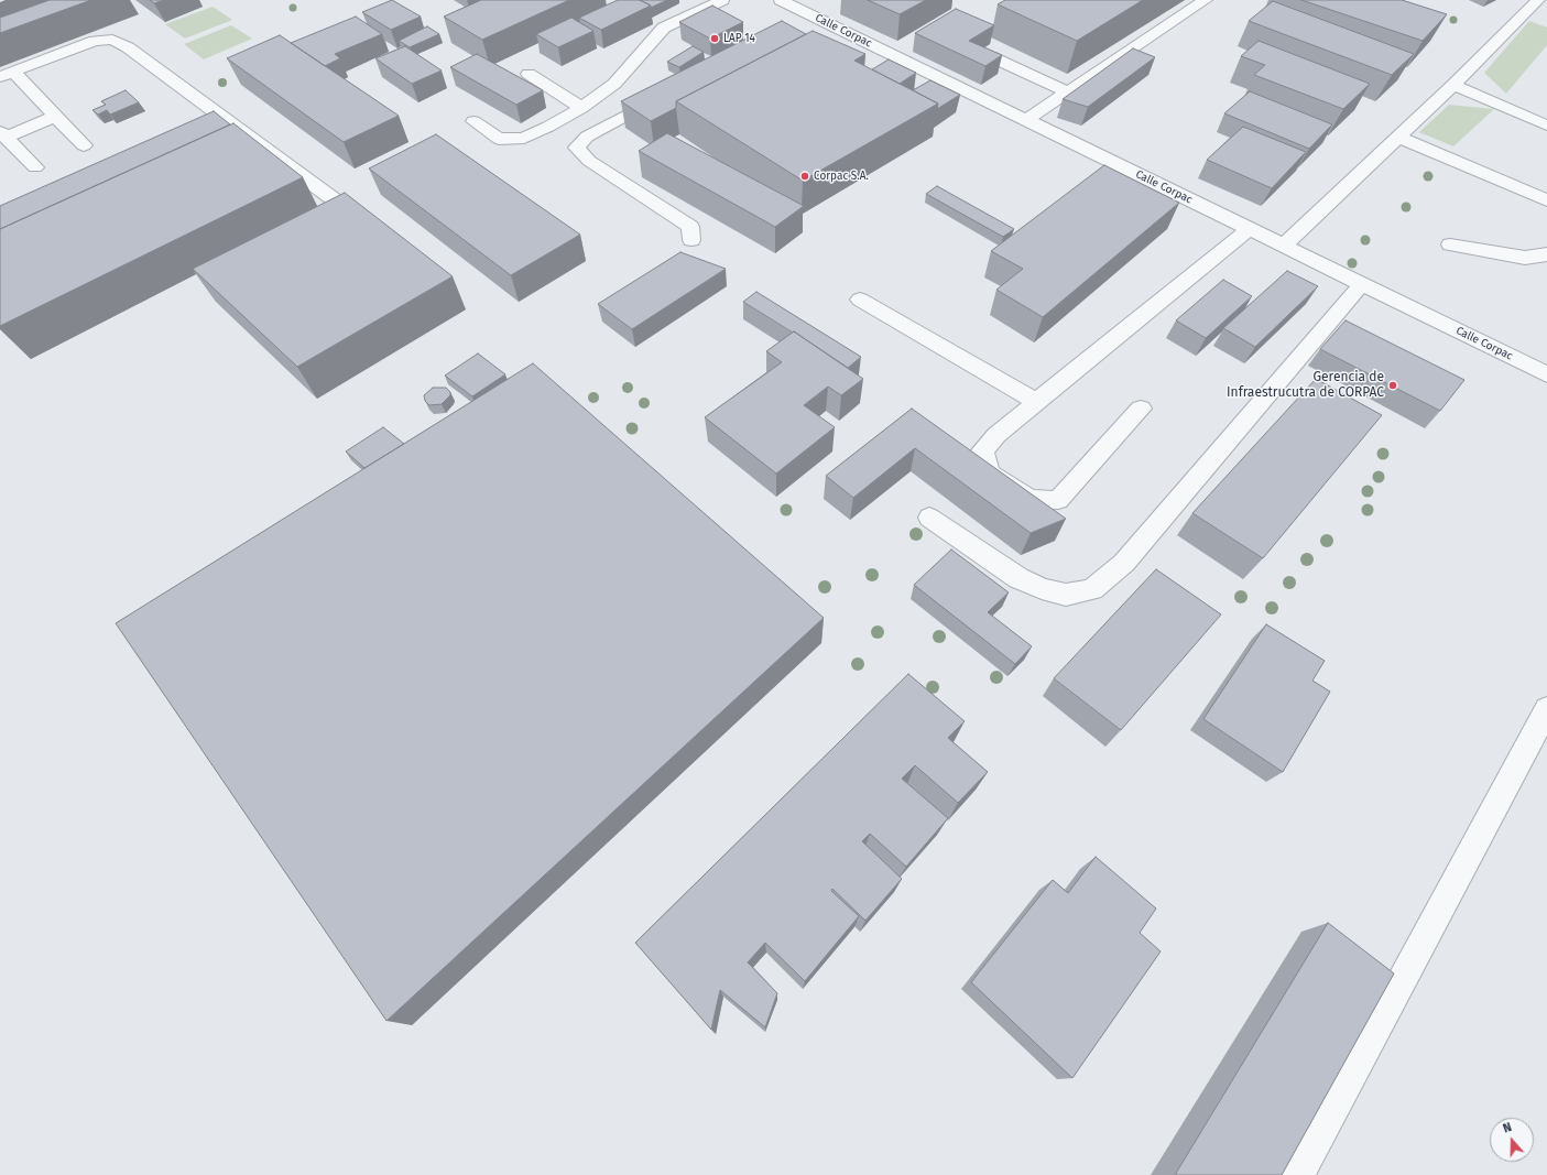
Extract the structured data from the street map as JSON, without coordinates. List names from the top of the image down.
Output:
{
  "streets": {
    "lane": ["Calle Corpac"]
  },
  "places": ["LAP 14", "Corpac S.A.", "Gerencia de Infraestrucutra de CORPAC"],
  "north": "top"
}
